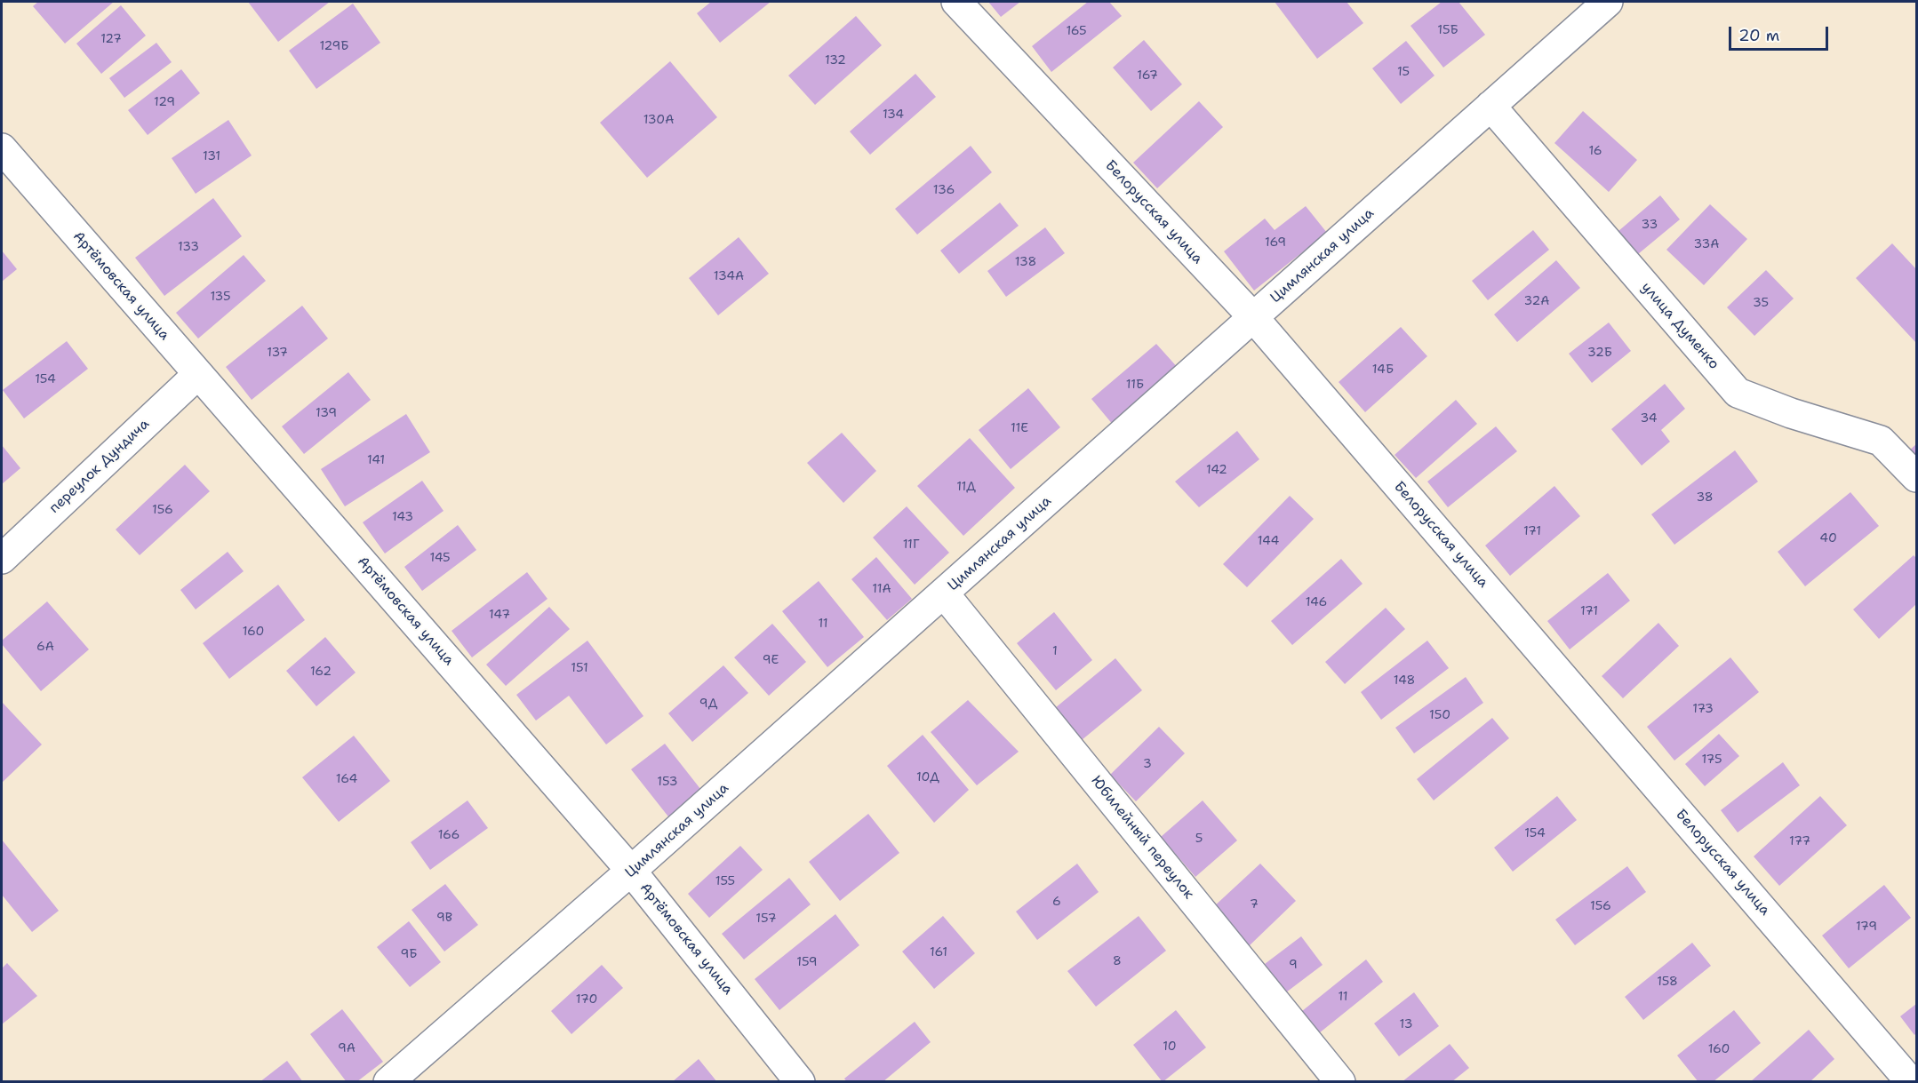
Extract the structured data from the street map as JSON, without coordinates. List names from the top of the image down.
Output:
{
  "streets": {
    "street": [
      "Белорусская улица",
      "Цимлянская улица",
      "Артёмовская улица",
      "улица Думенко",
      "переулок Дундича",
      "Юбилейный переулок"
    ]
  },
  "crossings": [
    ["Белорусская улица", "Цимлянская улица"],
    ["Цимлянская улица", "Артёмовская улица"],
    ["Цимлянская улица", "улица Думенко"],
    ["Цимлянская улица", "Юбилейный переулок"],
    ["Артёмовская улица", "переулок Дундича"]
  ],
  "house_numbers": [
    "15Б",
    "165",
    "127",
    "129Б",
    "132",
    "15",
    "167",
    "129",
    "134",
    "130А",
    "16",
    "131",
    "136",
    "33",
    "169",
    "33А",
    "133",
    "138",
    "134А",
    "135",
    "32А",
    "35",
    "137",
    "32Б",
    "14Б",
    "154",
    "11Б",
    "139",
    "34",
    "11Е",
    "141",
    "142",
    "11Д",
    "38",
    "156",
    "143",
    "171",
    "40",
    "144",
    "11Г",
    "145",
    "11А",
    "146",
    "171",
    "147",
    "11",
    "160",
    "6А",
    "1",
    "9Е",
    "151",
    "162",
    "148",
    "9Д",
    "173",
    "150",
    "175",
    "3",
    "10Д",
    "164",
    "153",
    "154",
    "166",
    "5",
    "177",
    "155",
    "6",
    "7",
    "156",
    "9В",
    "157",
    "179",
    "161",
    "9Б",
    "8",
    "159",
    "9",
    "158",
    "11",
    "170",
    "13",
    "10",
    "9А",
    "160"
  ],
  "scale_bar": "20 m"
}
